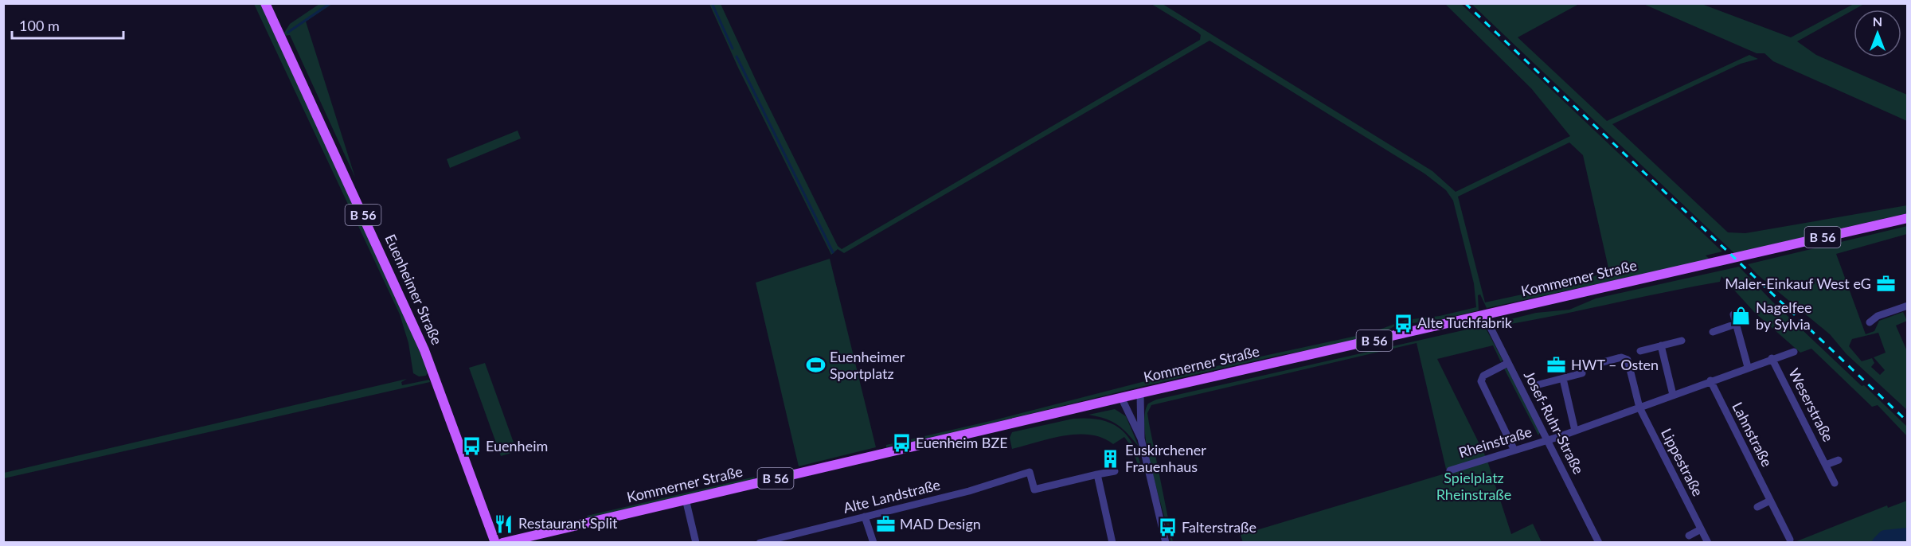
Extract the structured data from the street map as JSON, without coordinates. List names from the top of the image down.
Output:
{
  "streets": {
    "main road": ["B 56", "Kommerner Straße", "Euenheimer Straße"],
    "street": [
      "Weserstraße",
      "Josef-Ruhr-Straße",
      "Lahnstraße",
      "Rheinstraße",
      "Lippestraße",
      "Alte Landstraße"
    ]
  },
  "crossings": [
    ["Kommerner Straße", "Josef-Ruhr-Straße"],
    ["Weserstraße", "Rheinstraße"],
    ["Josef-Ruhr-Straße", "Rheinstraße"],
    ["Lahnstraße", "Rheinstraße"],
    ["Rheinstraße", "Lippestraße"]
  ],
  "parks": ["Spielplatz Rheinstraße"],
  "places": {
    "office": ["Maler-Einkauf West eG", "HWT – Osten", "MAD Design"],
    "shop": ["Nagelfee by Sylvia"],
    "bus stop": [
      "Alte Tuchfabrik",
      "Euenheim BZE",
      "Euenheim",
      "Falterstraße"
    ],
    "sports": ["Euenheimer Sportplatz"],
    "building": ["Euskirchener Frauenhaus"],
    "restaurant": ["Restaurant Split"]
  },
  "scale_bar": "100 m",
  "north": "top"
}
